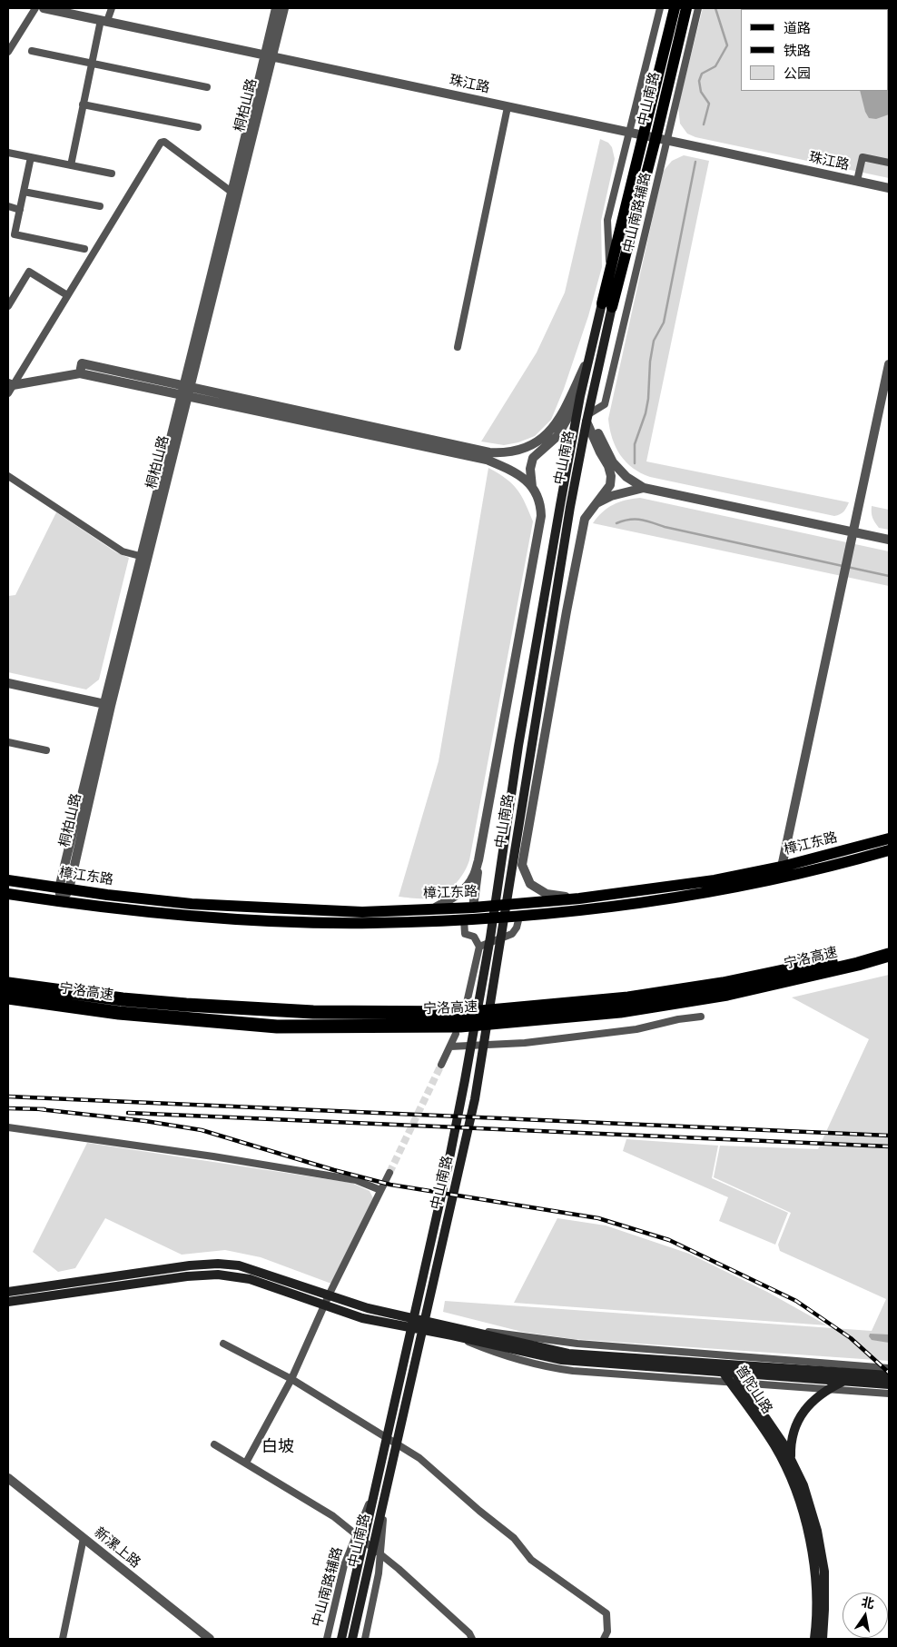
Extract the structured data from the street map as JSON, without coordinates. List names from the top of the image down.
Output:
{
  "streets": {
    "highway": ["宁洛高速"],
    "main road": ["中山南路", "樟江东路", "普陀山路"],
    "street": [
      "珠江路",
      "桐柏山路",
      "中山南路辅路",
      "新漯上路"
    ]
  },
  "crossings": [
    ["珠江路", "中山南路"],
    ["珠江路", "桐柏山路"],
    ["珠江路", "中山南路辅路"],
    ["中山南路", "中山南路辅路"],
    ["桐柏山路", "樟江东路"]
  ],
  "districts": ["白坡"],
  "legend": ["道路", "铁路", "公园"],
  "north": "top"
}
